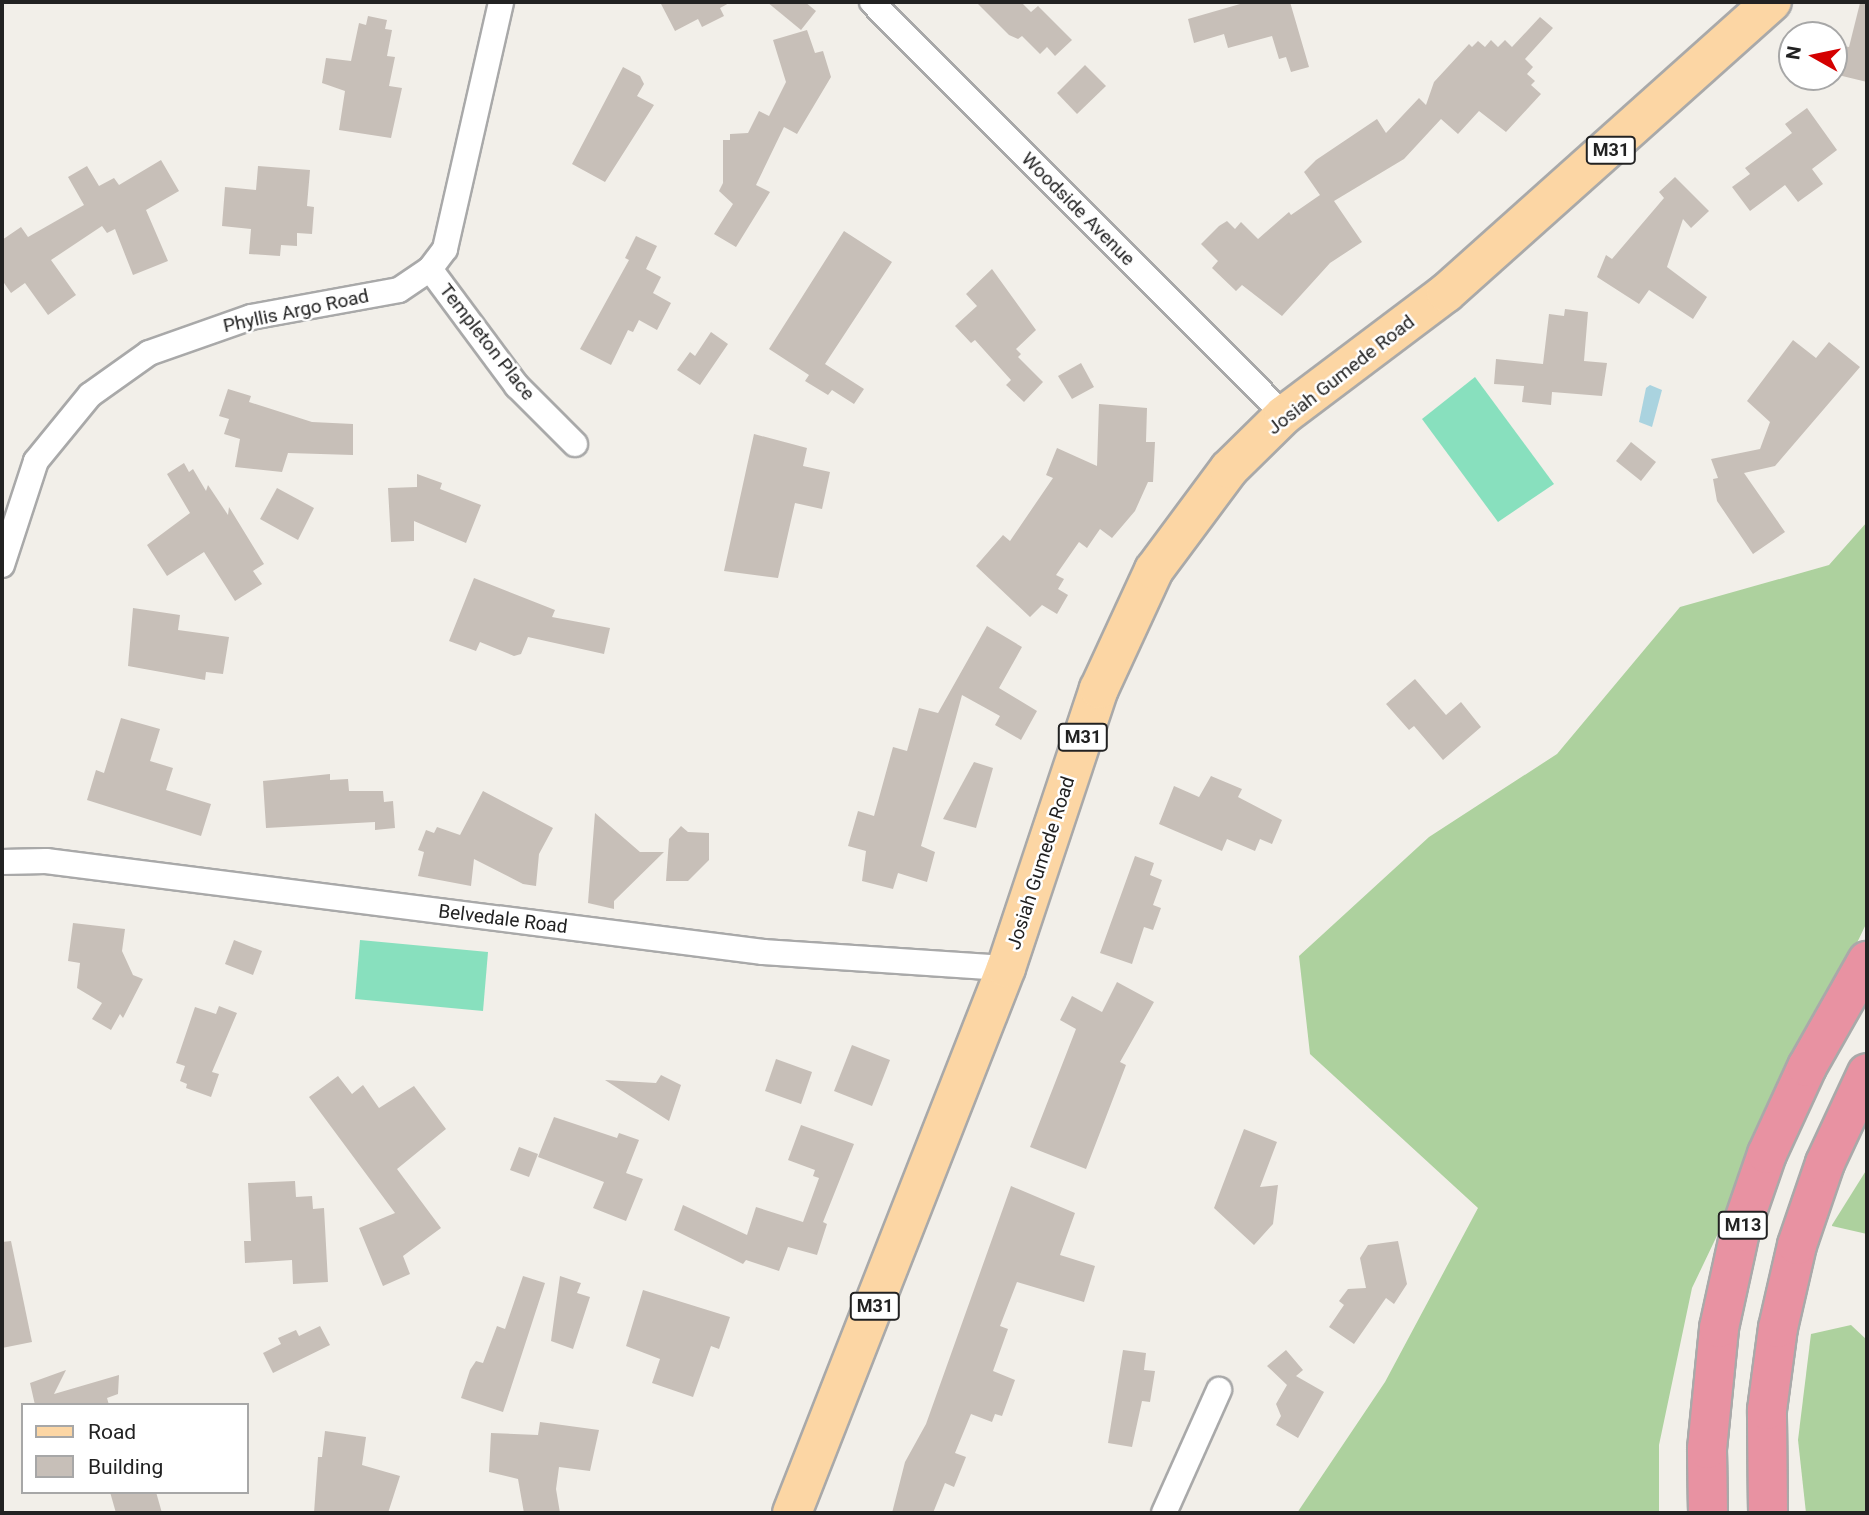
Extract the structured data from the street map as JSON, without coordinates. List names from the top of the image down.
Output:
{
  "streets": {
    "highway": ["M13"],
    "main road": ["M31", "Josiah Gumede Road"],
    "street": [
      "Woodside Avenue",
      "Phyllis Argo Road",
      "Templeton Place",
      "Belvedale Road"
    ]
  },
  "crossings": [
    ["Woodside Avenue", "Josiah Gumede Road"],
    ["Phyllis Argo Road", "Templeton Place"],
    ["Josiah Gumede Road", "Belvedale Road"]
  ],
  "legend": ["Road", "Building"],
  "north": "left"
}
